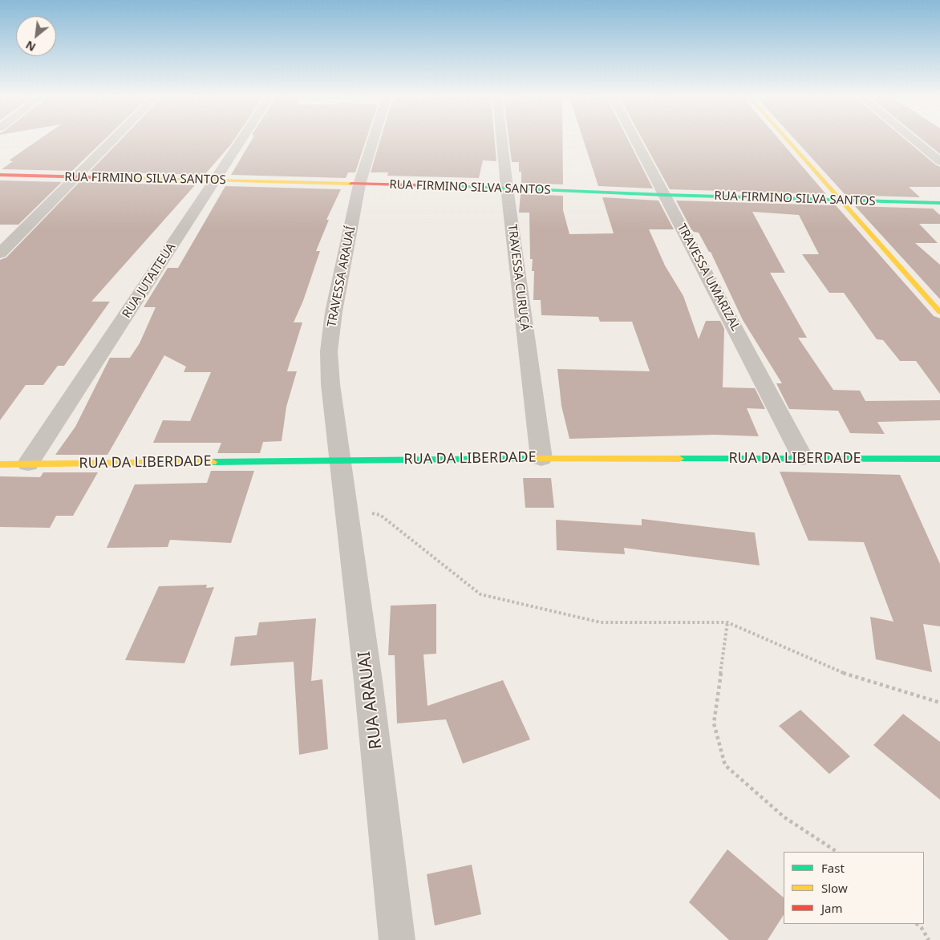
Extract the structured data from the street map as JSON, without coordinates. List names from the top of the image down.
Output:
{
  "streets": {
    "street": [
      "RUA FIRMINO SILVA SANTOS",
      "TRAVESSA ARAUAÍ",
      "TRAVESSA CURUÇÁ",
      "TRAVESSA UMARIZAL",
      "RUA JUTAITEUA",
      "RUA DA LIBERDADE",
      "RUA ARAUAI"
    ]
  },
  "crossings": [
    ["RUA FIRMINO SILVA SANTOS", "TRAVESSA ARAUAÍ"],
    ["RUA FIRMINO SILVA SANTOS", "TRAVESSA CURUÇÁ"],
    ["RUA FIRMINO SILVA SANTOS", "TRAVESSA UMARIZAL"],
    ["RUA FIRMINO SILVA SANTOS", "RUA JUTAITEUA"],
    ["TRAVESSA ARAUAÍ", "RUA DA LIBERDADE"],
    ["TRAVESSA ARAUAÍ", "RUA ARAUAI"],
    ["TRAVESSA CURUÇÁ", "RUA DA LIBERDADE"],
    ["TRAVESSA UMARIZAL", "RUA DA LIBERDADE"],
    ["RUA JUTAITEUA", "RUA DA LIBERDADE"],
    ["RUA DA LIBERDADE", "RUA ARAUAI"]
  ],
  "legend": ["Fast", "Slow", "Jam"],
  "north": "bottom left"
}
